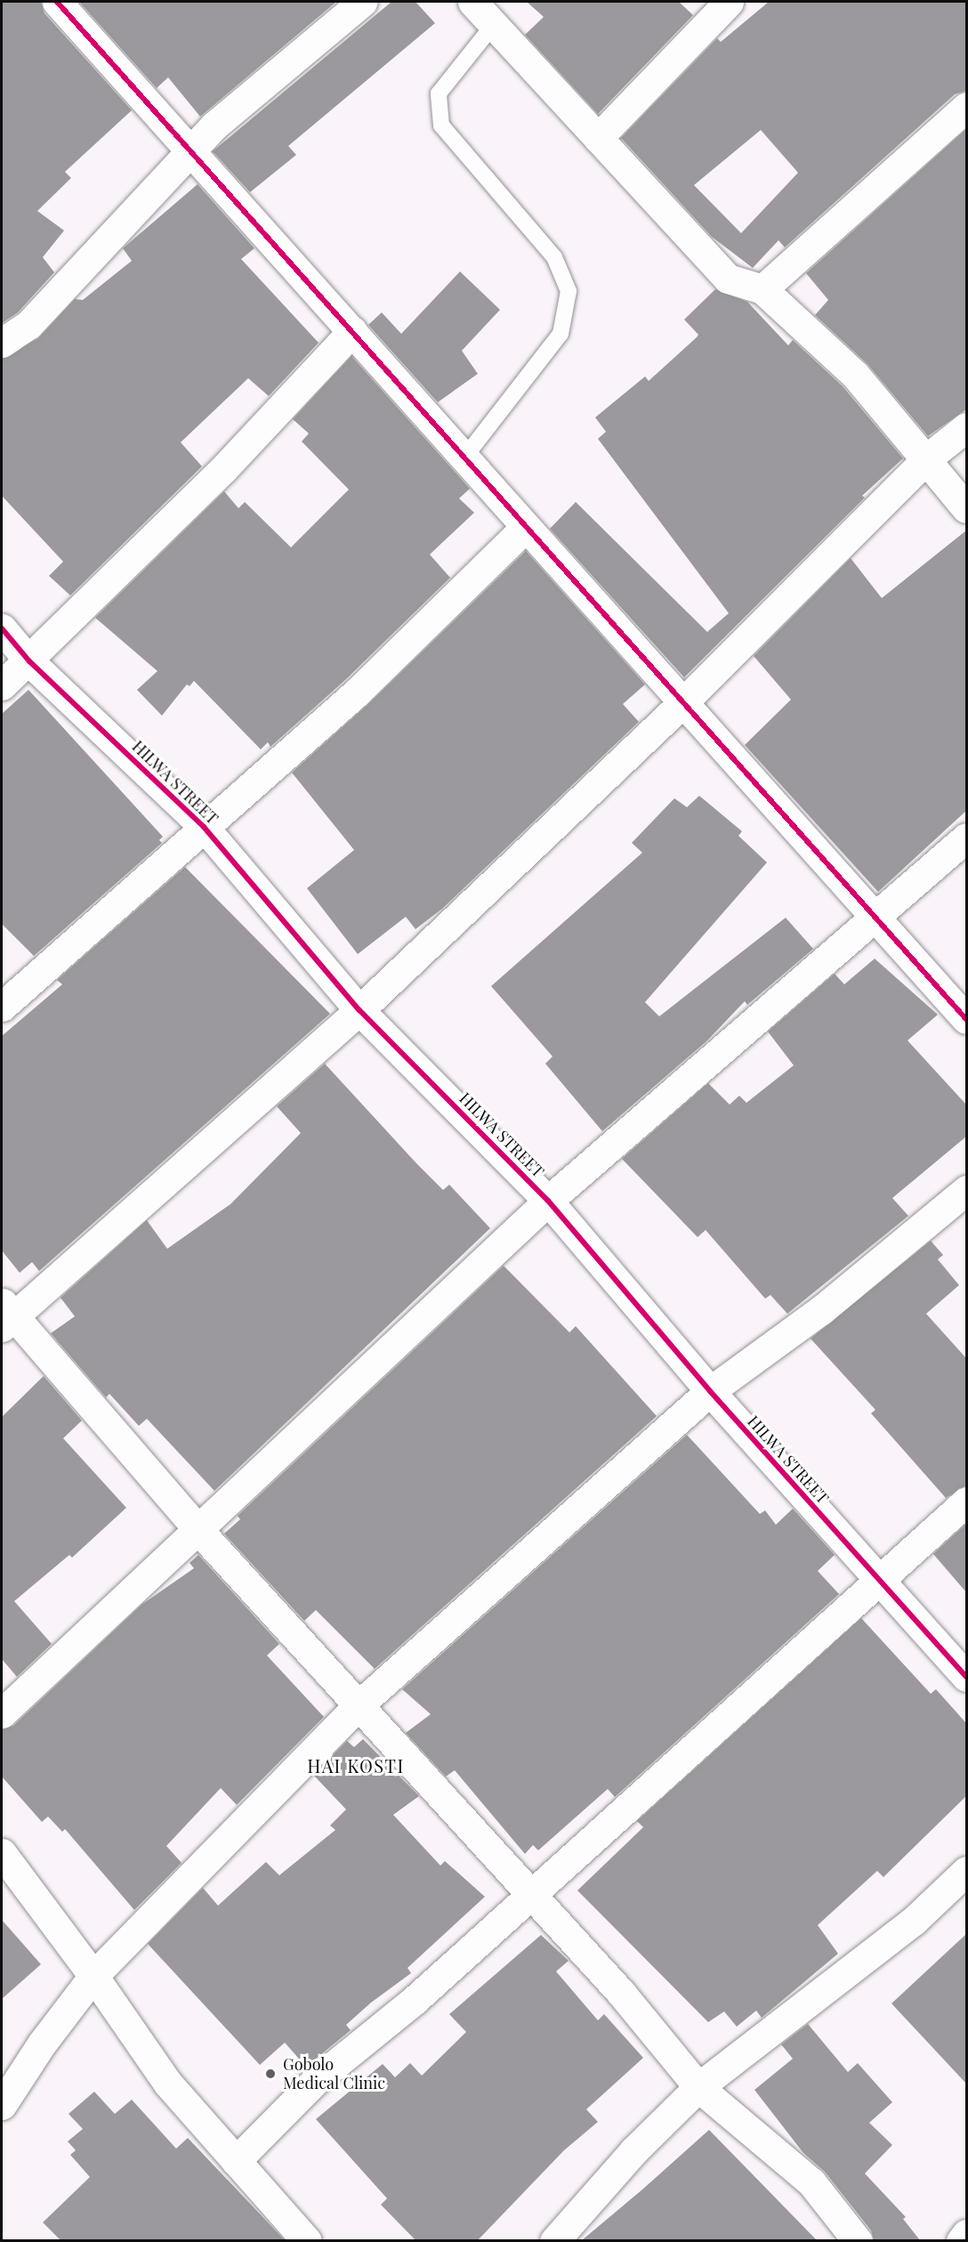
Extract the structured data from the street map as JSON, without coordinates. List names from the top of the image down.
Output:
{
  "streets": {
    "street": ["HILWA STREET"]
  },
  "districts": ["HAI KOSTI"],
  "places": ["Gobolo Medical Clinic"]
}
